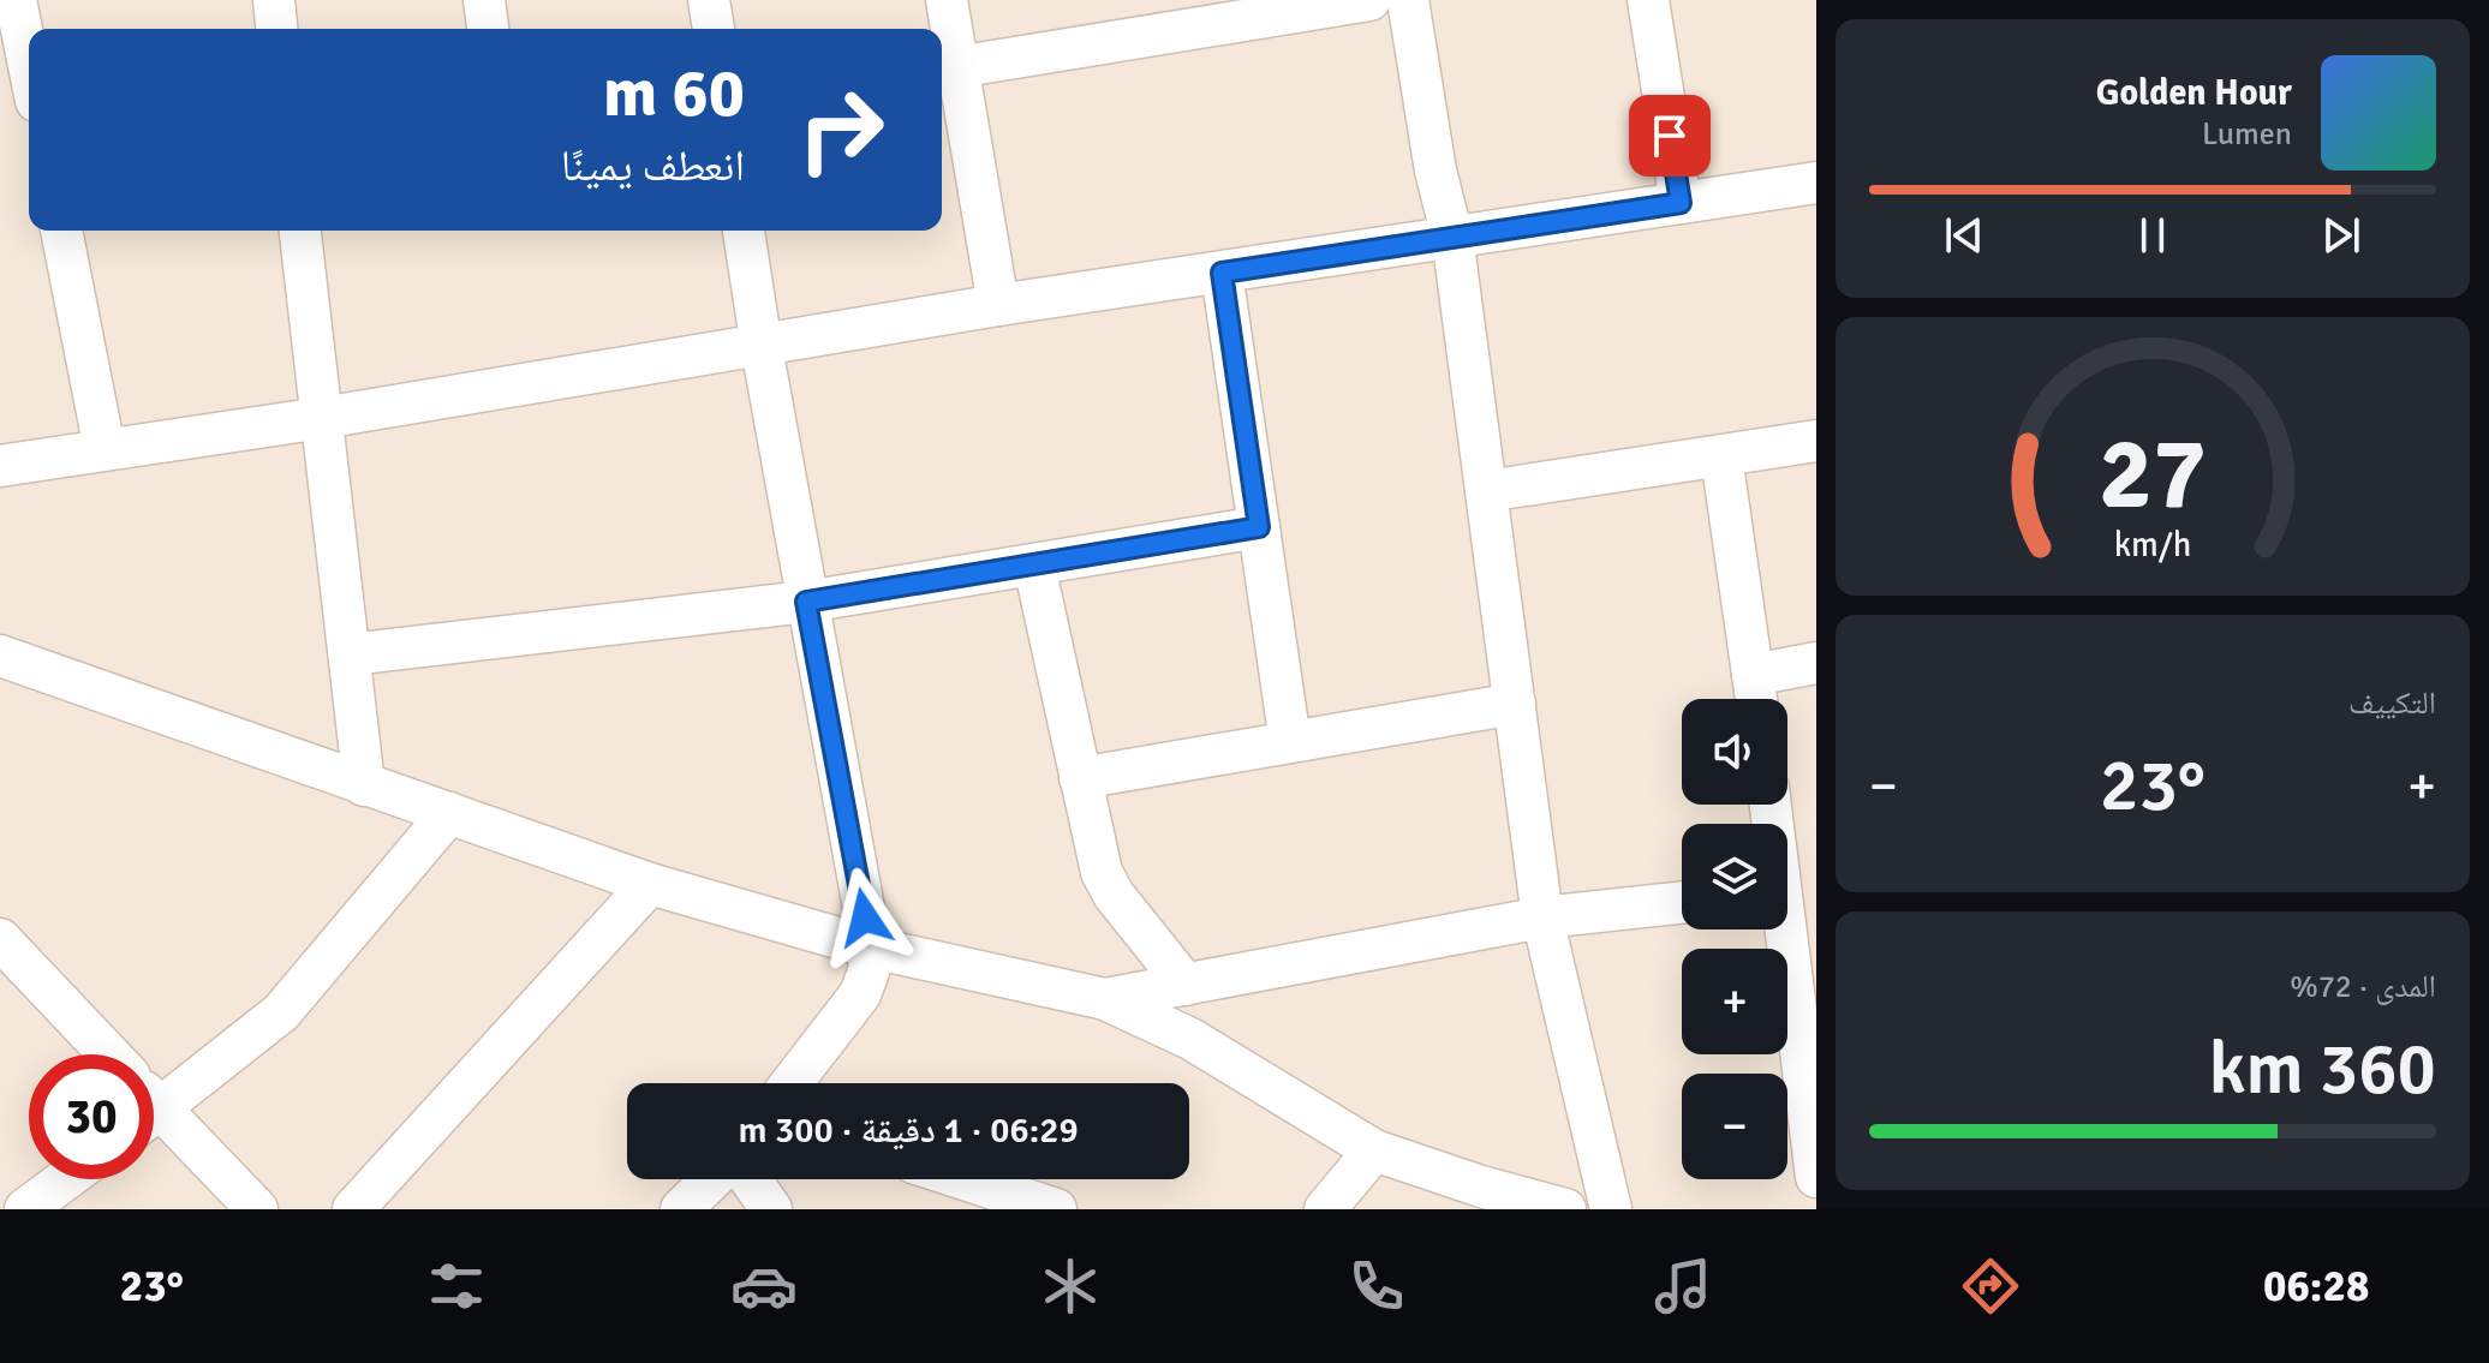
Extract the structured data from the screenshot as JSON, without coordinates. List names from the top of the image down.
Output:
{
  "page": {
    "turn": ["60 m", "انعطف يمينًا"],
    "song": ["Golden Hour", "Lumen"],
    "tile": [
      "التكييف",
      ["المدى · 72%", "360 km"]
    ],
    "map_buttons": ["+", "−"],
    "heat": ["−", "23°", "+"],
    "limit": "30",
    "trip": "06:29 · 1 دقيقة · 300 m",
    "tabs": ["06:28", "23°"],
    "gauge": ["27", "km/h"]
  }
}
